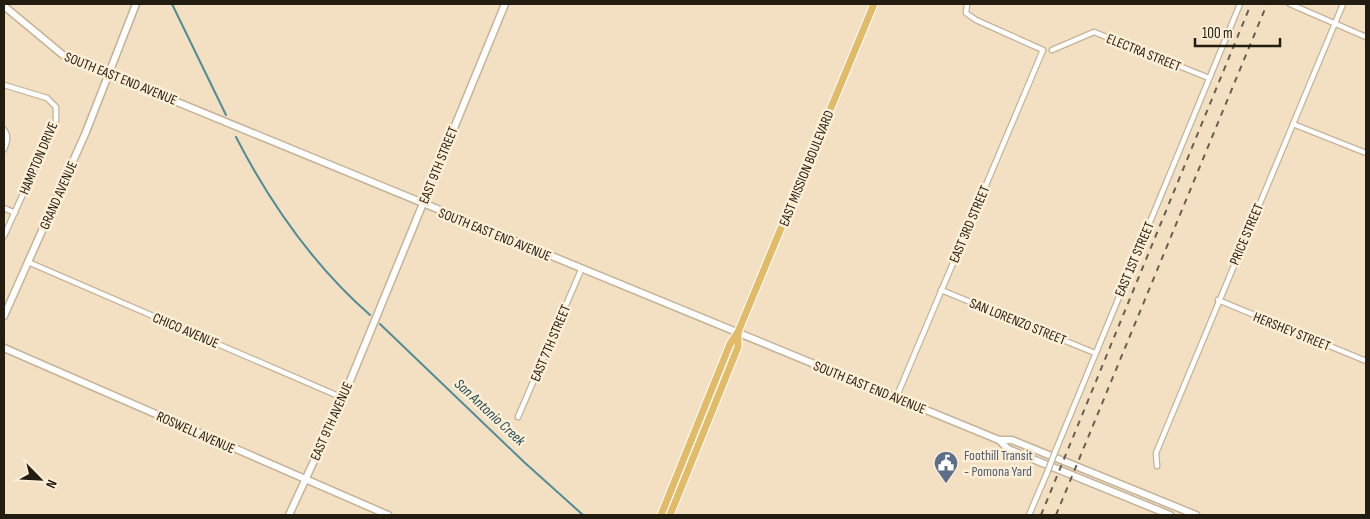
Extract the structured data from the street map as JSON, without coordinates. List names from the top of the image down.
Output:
{
  "streets": {
    "main road": ["EAST MISSION BOULEVARD"],
    "street": [
      "ELECTRA STREET",
      "SOUTH EAST END AVENUE",
      "HAMPTON DRIVE",
      "EAST 9TH STREET",
      "GRAND AVENUE",
      "EAST 3RD STREET",
      "PRICE STREET",
      "EAST 1ST STREET",
      "SAN LORENZO STREET",
      "CHICO AVENUE",
      "HERSHEY STREET",
      "EAST 7TH STREET",
      "EAST 9TH AVENUE",
      "ROSWELL AVENUE"
    ]
  },
  "crossings": [
    ["ELECTRA STREET", "EAST 1ST STREET"],
    ["SOUTH EAST END AVENUE", "EAST 9TH STREET"],
    ["SOUTH EAST END AVENUE", "EAST MISSION BOULEVARD"],
    ["SOUTH EAST END AVENUE", "GRAND AVENUE"],
    ["SOUTH EAST END AVENUE", "EAST 3RD STREET"],
    ["SOUTH EAST END AVENUE", "EAST 7TH STREET"],
    ["EAST 9TH STREET", "EAST 9TH AVENUE"],
    ["GRAND AVENUE", "CHICO AVENUE"],
    ["EAST 3RD STREET", "SAN LORENZO STREET"],
    ["PRICE STREET", "HERSHEY STREET"],
    ["EAST 1ST STREET", "SAN LORENZO STREET"],
    ["CHICO AVENUE", "EAST 9TH AVENUE"],
    ["EAST 9TH AVENUE", "ROSWELL AVENUE"]
  ],
  "water": ["San Antonio Creek"],
  "places": {
    "public building": ["Foothill Transit - Pomona Yard"]
  },
  "scale_bar": "100 m",
  "north": "bottom right"
}
